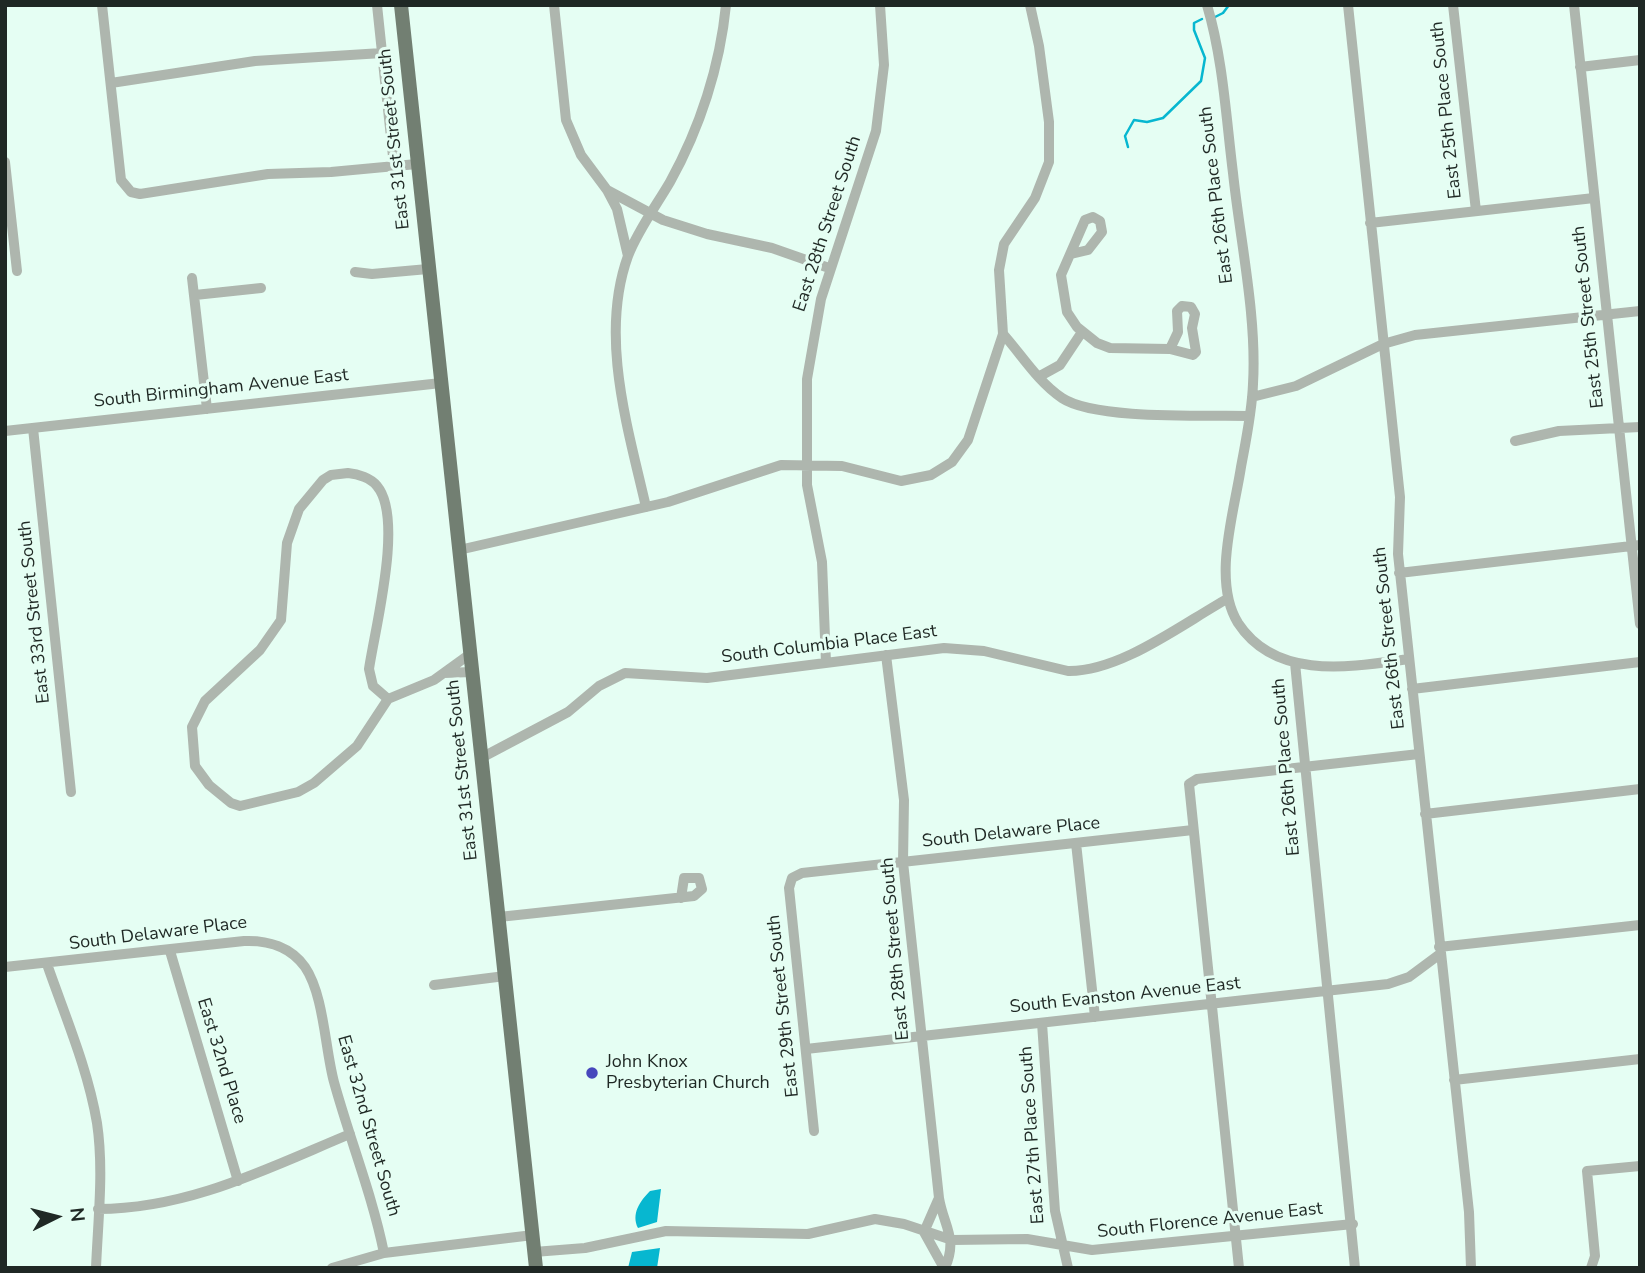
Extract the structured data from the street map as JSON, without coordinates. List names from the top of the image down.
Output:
{
  "streets": {
    "main road": ["East 31st Street South"],
    "street": [
      "East 25th Place South",
      "East 26th Place South",
      "East 28th Street South",
      "East 25th Street South",
      "South Birmingham Avenue East",
      "East 33rd Street South",
      "East 26th Street South",
      "South Columbia Place East",
      "South Delaware Place",
      "South Evanston Avenue East",
      "East 29th Street South",
      "East 32nd Place",
      "East 32nd Street South",
      "East 27th Place South",
      "South Florence Avenue East"
    ]
  },
  "crossings": [
    ["East 31st Street South", "South Birmingham Avenue East"],
    ["East 31st Street South", "South Columbia Place East"],
    ["East 31st Street South", "South Florence Avenue East"],
    ["East 26th Place South", "South Columbia Place East"],
    ["East 26th Place South", "South Evanston Avenue East"],
    ["East 26th Place South", "South Florence Avenue East"],
    ["East 28th Street South", "South Columbia Place East"],
    ["East 28th Street South", "South Delaware Place"],
    ["East 28th Street South", "South Evanston Avenue East"],
    ["East 28th Street South", "South Florence Avenue East"],
    ["South Birmingham Avenue East", "East 33rd Street South"],
    ["East 26th Street South", "South Evanston Avenue East"],
    ["South Delaware Place", "East 29th Street South"],
    ["South Delaware Place", "East 32nd Place"],
    ["South Delaware Place", "East 32nd Street South"],
    ["South Evanston Avenue East", "East 29th Street South"],
    ["South Evanston Avenue East", "East 27th Place South"],
    ["East 27th Place South", "South Florence Avenue East"]
  ],
  "places": ["John Knox Presbyterian Church"],
  "north": "right"
}
